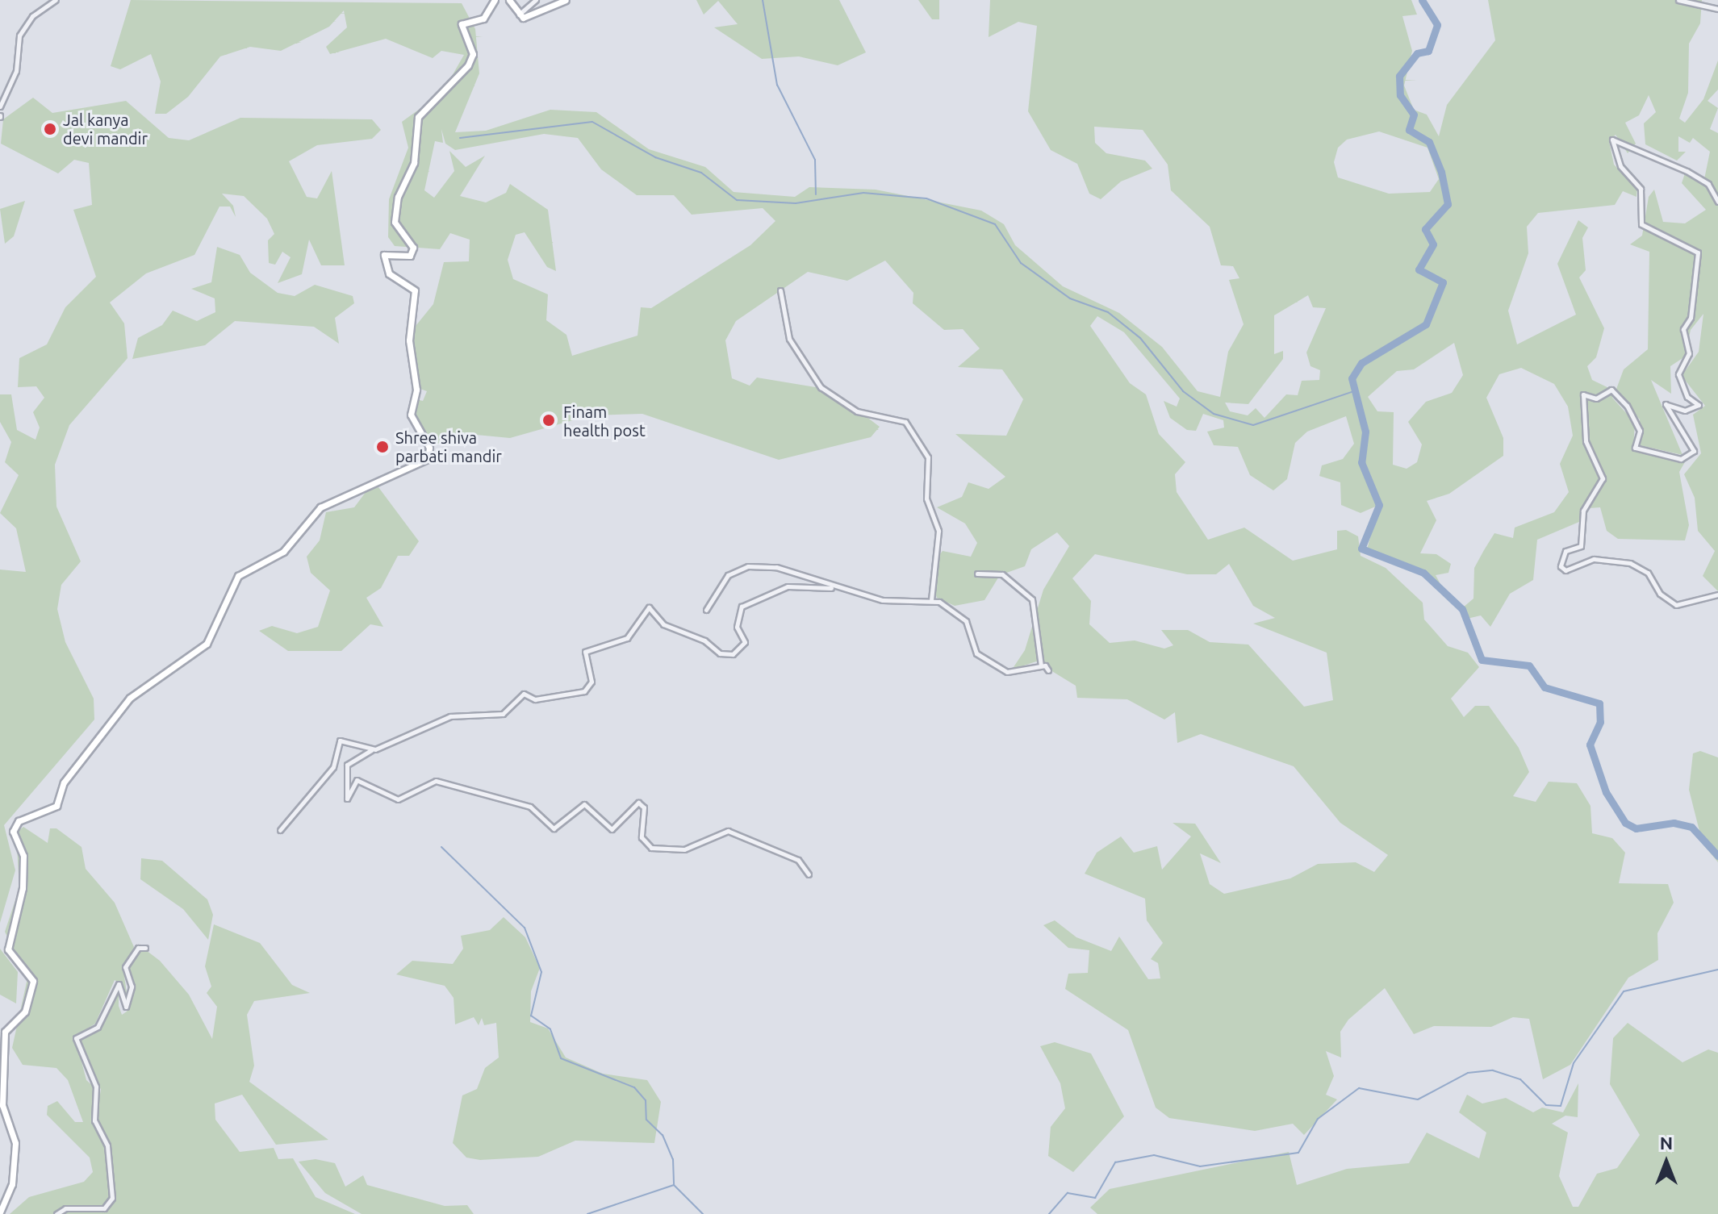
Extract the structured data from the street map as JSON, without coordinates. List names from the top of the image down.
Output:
{
  "places": ["Jal kanya devi mandir", "Finam health post", "Shree shiva parbati mandir"],
  "north": "top"
}
